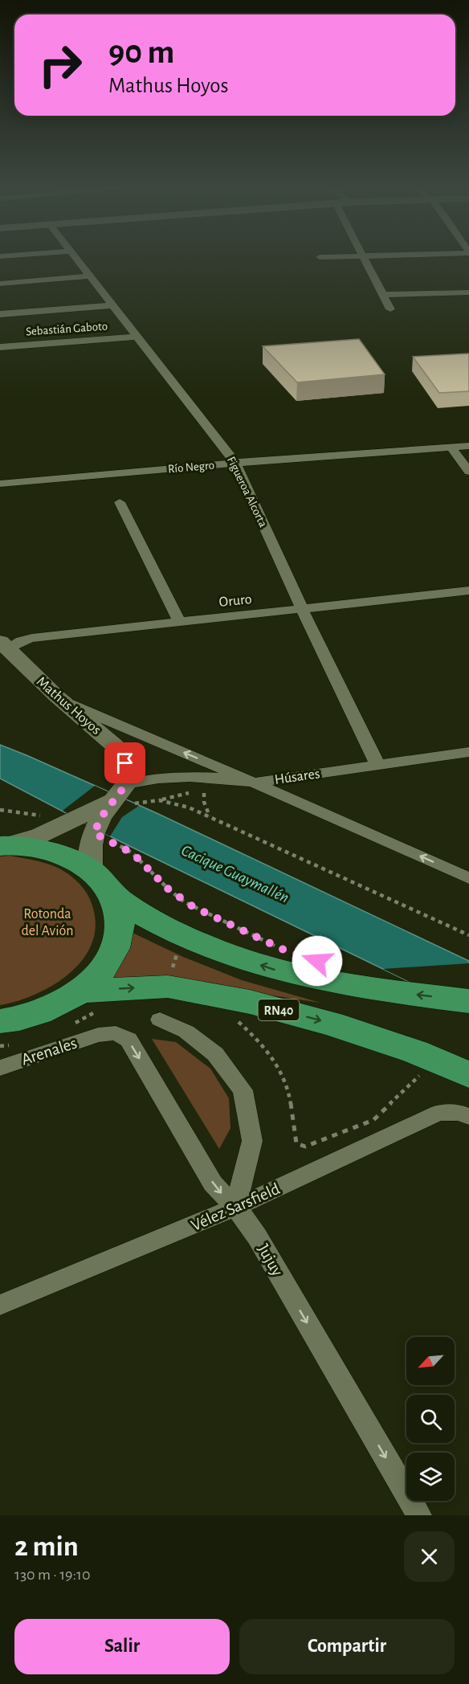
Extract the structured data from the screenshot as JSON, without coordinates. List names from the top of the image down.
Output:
{
  "streets": {
    "highway": ["RN40"],
    "main road": ["Mathus Hoyos"],
    "street": [
      "Sebastián Gaboto",
      "Río Negro",
      "Figueroa Alcorta",
      "Oruro",
      "Húsares",
      "Arenales",
      "Vélez Sarsfield",
      "Jujuy"
    ]
  },
  "crossings": [
    ["Sebastián Gaboto", "Figueroa Alcorta"],
    ["Río Negro", "Figueroa Alcorta"],
    ["Figueroa Alcorta", "Oruro"],
    ["Figueroa Alcorta", "Húsares"],
    ["Oruro", "Mathus Hoyos"],
    ["Mathus Hoyos", "Húsares"],
    ["RN40", "Arenales"],
    ["RN40", "Jujuy"],
    ["Arenales", "Jujuy"],
    ["Vélez Sarsfield", "Jujuy"]
  ],
  "one_way": ["Jujuy"],
  "water": ["Cacique Guaymallén"],
  "parks": ["Rotonda del Avión"],
  "north": "bottom left",
  "page": {
    "turn": ["90 m", "Mathus Hoyos"],
    "heading": ["2 min", "130 m · 19:10"],
    "buttons": ["Salir", "Compartir"]
  }
}
